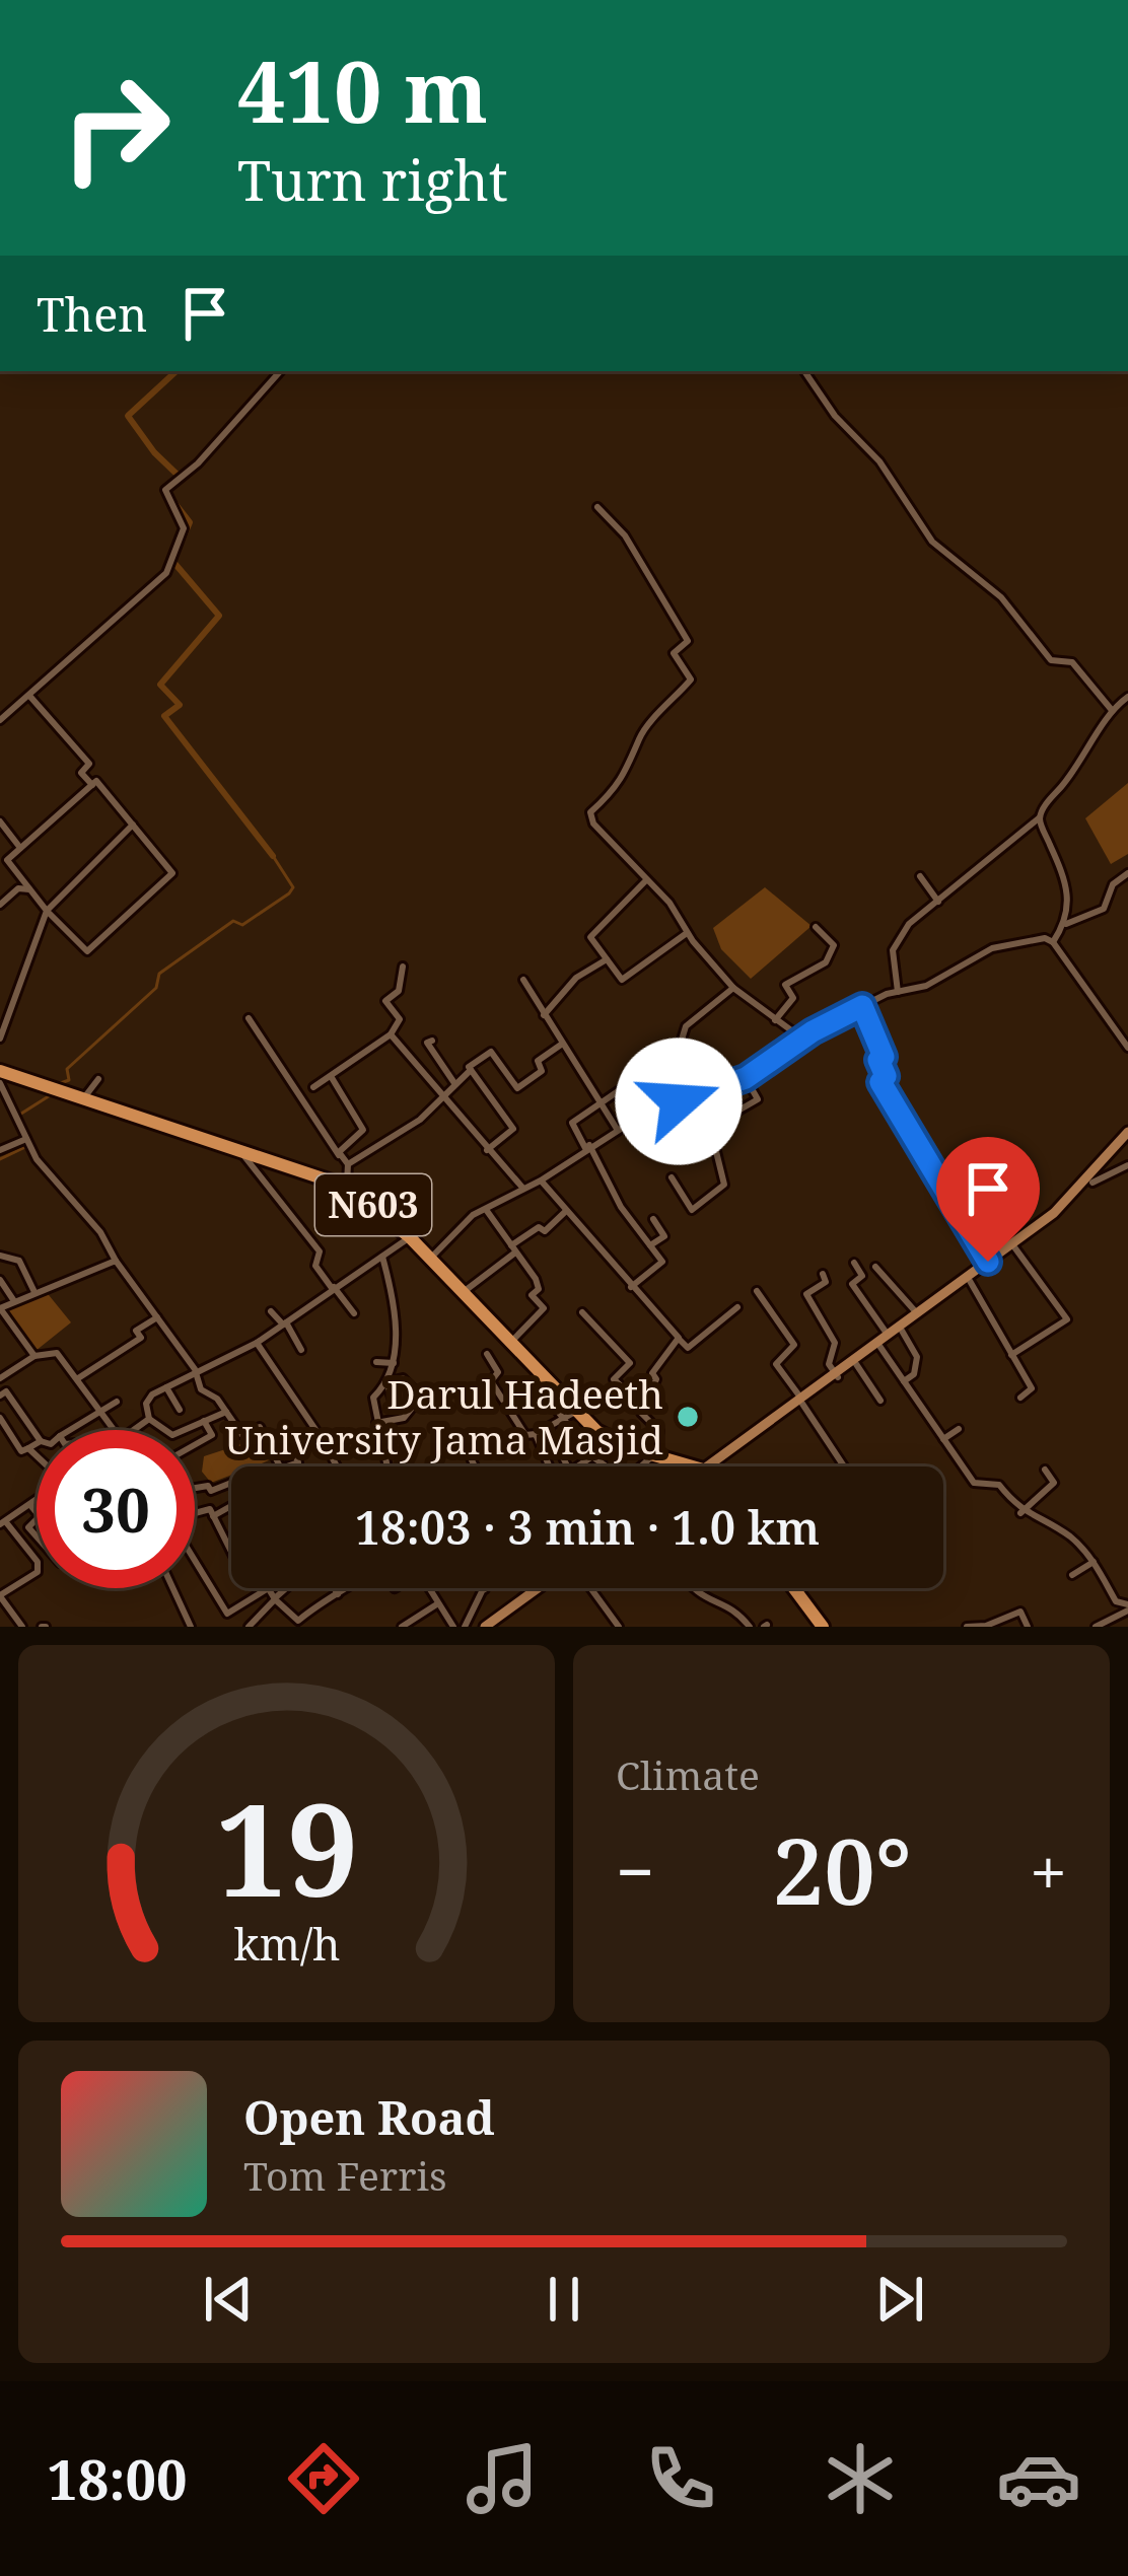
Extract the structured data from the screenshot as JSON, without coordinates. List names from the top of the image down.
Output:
{
  "streets": {
    "highway": ["N603"]
  },
  "places": ["Darul Hadeeth University Jama Masjid"],
  "page": {
    "turn": ["410 m", "Turn right"],
    "then": "Then",
    "limit": "30",
    "trip": "18:03 · 3 min · 1.0 km",
    "tile": "Climate",
    "heat": ["−", "20°", "+"],
    "song": ["Open Road", "Tom Ferris"],
    "tabs": "18:00",
    "gauge": ["19", "km/h"]
  }
}
